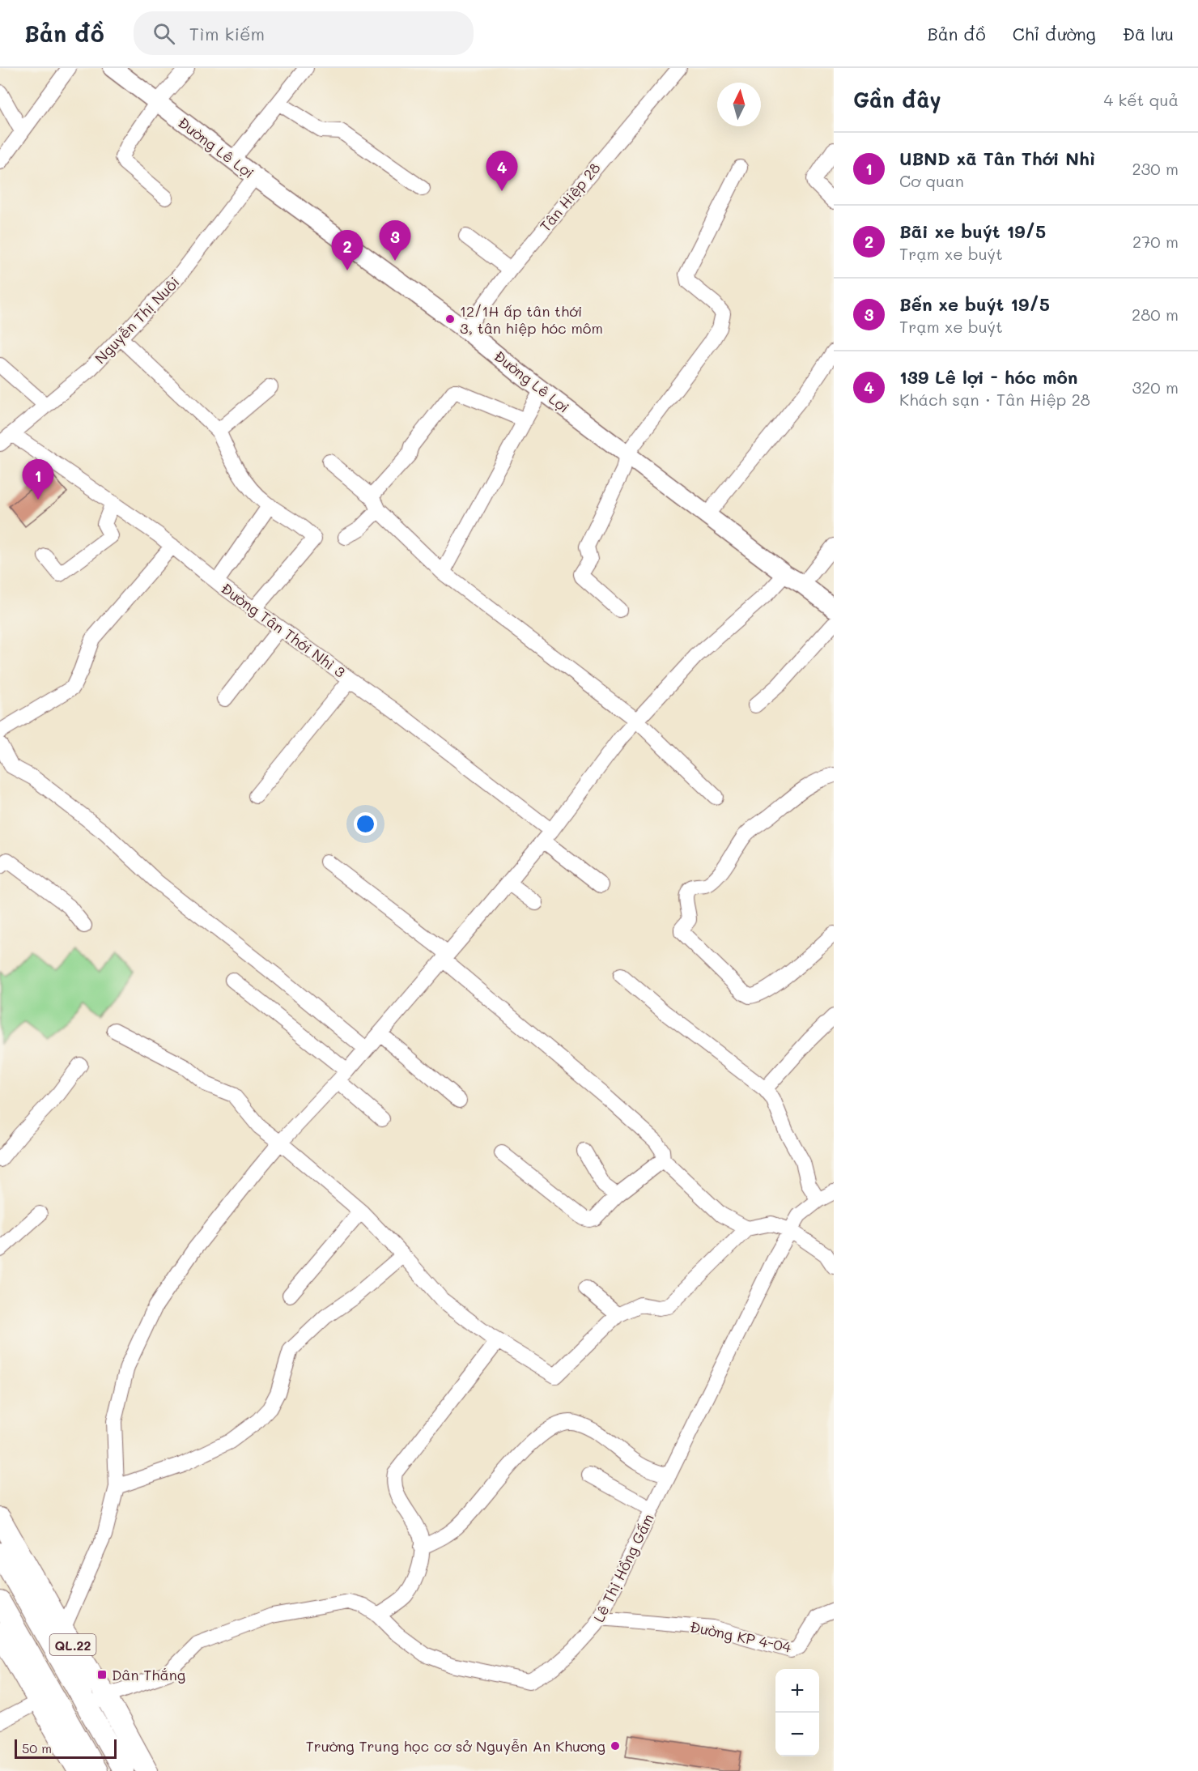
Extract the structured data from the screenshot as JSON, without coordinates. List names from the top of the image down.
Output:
{
  "streets": {
    "highway": ["QL.22"],
    "main road": ["Đường Lê Lợi"],
    "street": [
      "Tân Hiệp 28",
      "Nguyễn Thị Nuôi",
      "Đường Tân Thới Nhì 3",
      "Lê Thị Hồng Gấm",
      "Đường KP 4-04"
    ]
  },
  "crossings": [
    ["Đường Lê Lợi", "Tân Hiệp 28"],
    ["Đường Lê Lợi", "Nguyễn Thị Nuôi"],
    ["Nguyễn Thị Nuôi", "Đường Tân Thới Nhì 3"],
    ["Lê Thị Hồng Gấm", "Đường KP 4-04"],
    ["Lê Thị Hồng Gấm", "QL.22"]
  ],
  "places": {
    "other": ["12/1H ấp tân thới 3, tân hiệp hóc môm", "Trường Trung học cơ sở Nguyễn An Khương"],
    "transit": ["Dân Thắng"]
  },
  "scale_bar": "50 m",
  "north": "top",
  "page": {
    "header": "Bản đồ",
    "search": "Tìm kiếm",
    "nav": ["Bản đồ", "Chỉ đường", "Đã lưu"],
    "heading": ["Gần đây", "4 kết quả"],
    "list": [
      {
        "mark": "1",
        "name": "UBND xã Tân Thới Nhì",
        "note": "Cơ quan",
        "value": "230 m"
      },
      {
        "mark": "2",
        "name": "Bãi xe buýt 19/5",
        "note": "Trạm xe buýt",
        "value": "270 m"
      },
      {
        "mark": "3",
        "name": "Bến xe buýt 19/5",
        "note": "Trạm xe buýt",
        "value": "280 m"
      },
      {
        "mark": "4",
        "name": "139 Lê lợi - hóc môn",
        "note": "Khách sạn · Tân Hiệp 28",
        "value": "320 m"
      }
    ],
    "pins": [
      "4",
      "3",
      "2",
      "1"
    ],
    "map_buttons": ["+", "−"],
    "scale": "50 m"
  }
}
